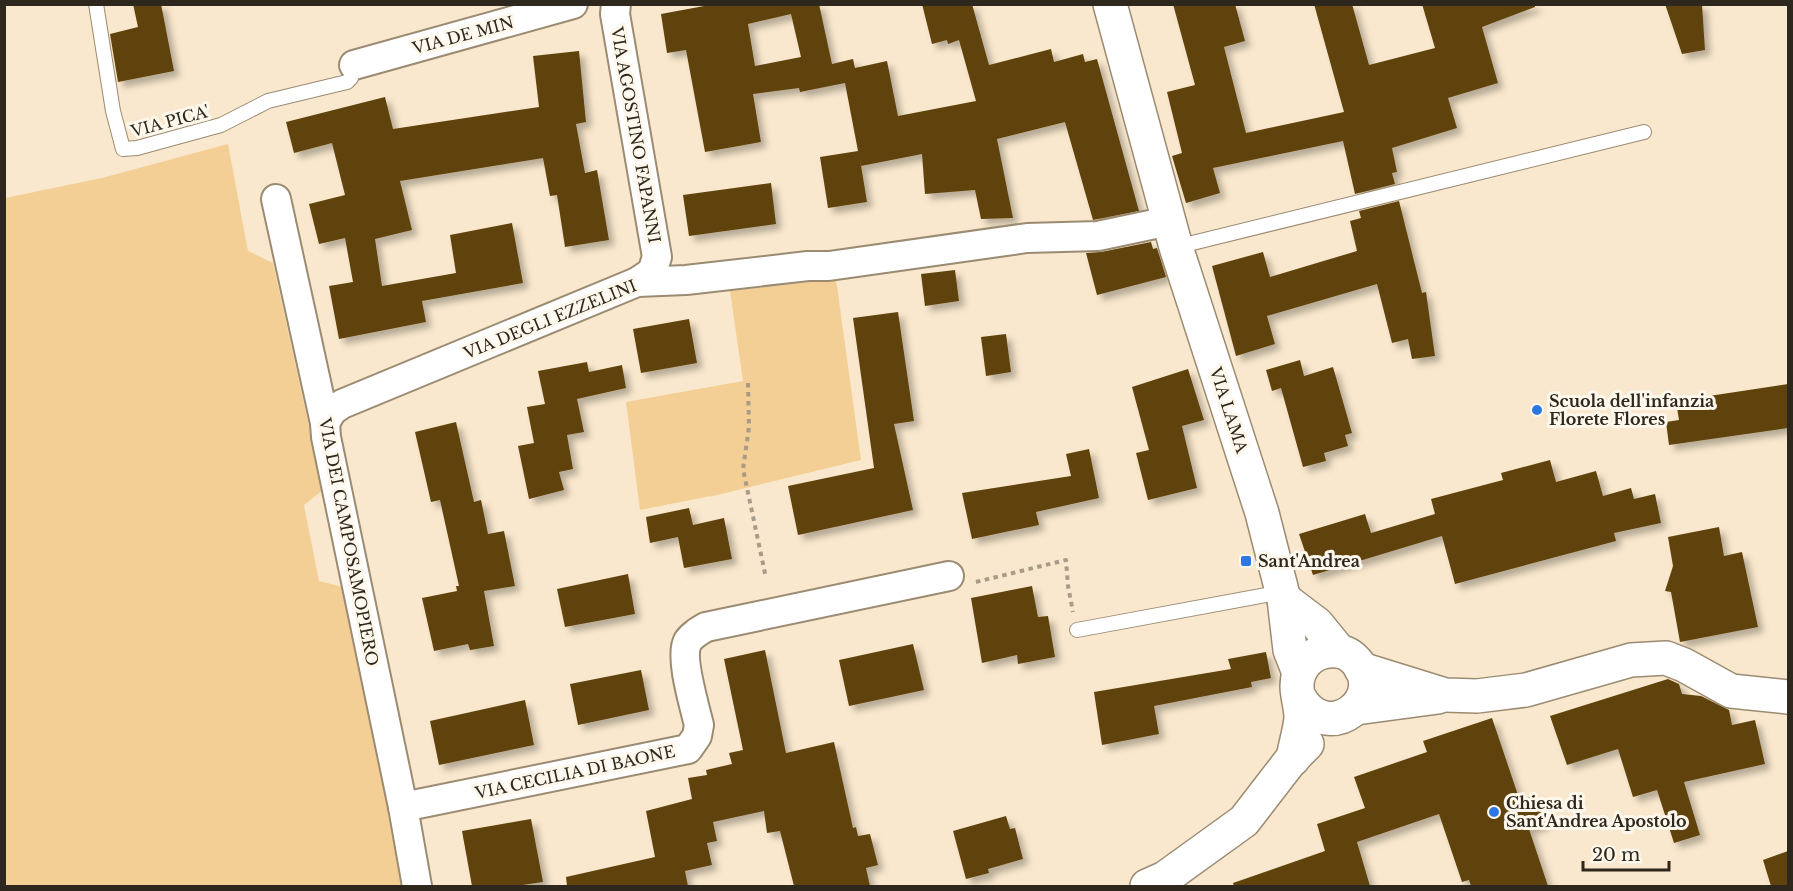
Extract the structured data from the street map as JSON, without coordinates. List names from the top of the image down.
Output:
{
  "streets": {
    "street": [
      "VIA DE MIN",
      "VIA AGOSTINO FAPANNI",
      "VIA DEGLI EZZELINI",
      "VIA LAMA",
      "VIA DEI CAMPOSAMOPIERO",
      "VIA CECILIA DI BAONE"
    ],
    "lane": ["VIA PICA'"]
  },
  "crossings": [
    ["VIA DE MIN", "VIA PICA'"],
    ["VIA AGOSTINO FAPANNI", "VIA DEGLI EZZELINI"],
    ["VIA DEGLI EZZELINI", "VIA LAMA"],
    ["VIA DEGLI EZZELINI", "VIA DEI CAMPOSAMOPIERO"],
    ["VIA DEI CAMPOSAMOPIERO", "VIA CECILIA DI BAONE"]
  ],
  "places": {
    "other": ["Scuola dell'infanzia Florete Flores", "Chiesa di Sant'Andrea Apostolo"],
    "transit": ["Sant'Andrea"]
  },
  "scale_bar": "20 m"
}
